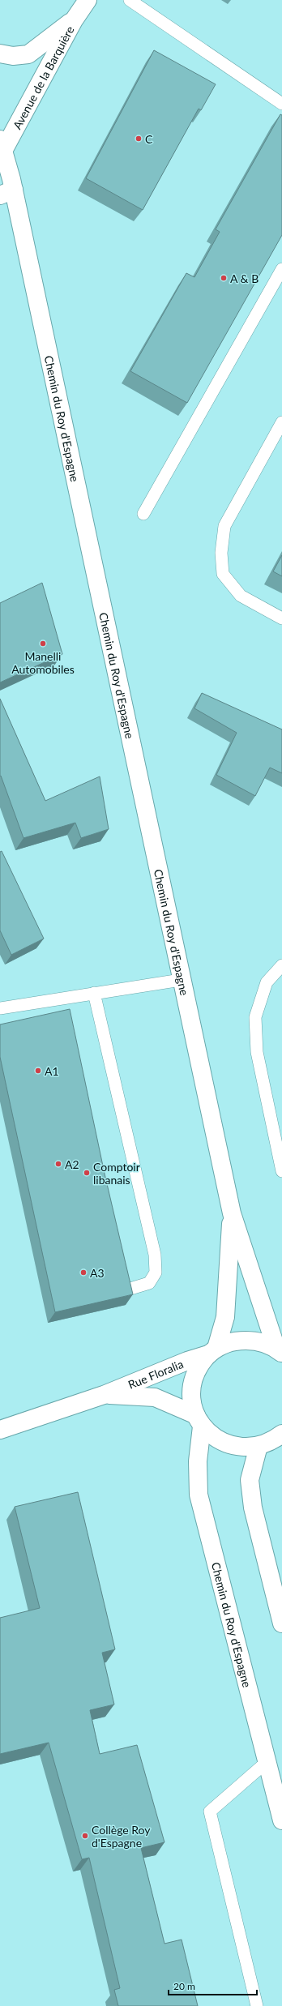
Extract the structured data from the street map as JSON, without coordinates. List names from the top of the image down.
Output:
{
  "streets": {
    "street": ["Avenue de la Barquière", "Chemin du Roy d'Espagne", "Rue Floralia"]
  },
  "crossings": [
    ["Avenue de la Barquière", "Chemin du Roy d'Espagne"],
    ["Chemin du Roy d'Espagne", "Rue Floralia"]
  ],
  "places": [
    "C",
    "A & B",
    "Manelli Automobiles",
    "A1",
    "A2",
    "Comptoir libanais",
    "A3",
    "Collège Roy d'Espagne"
  ],
  "scale_bar": "20 m"
}
